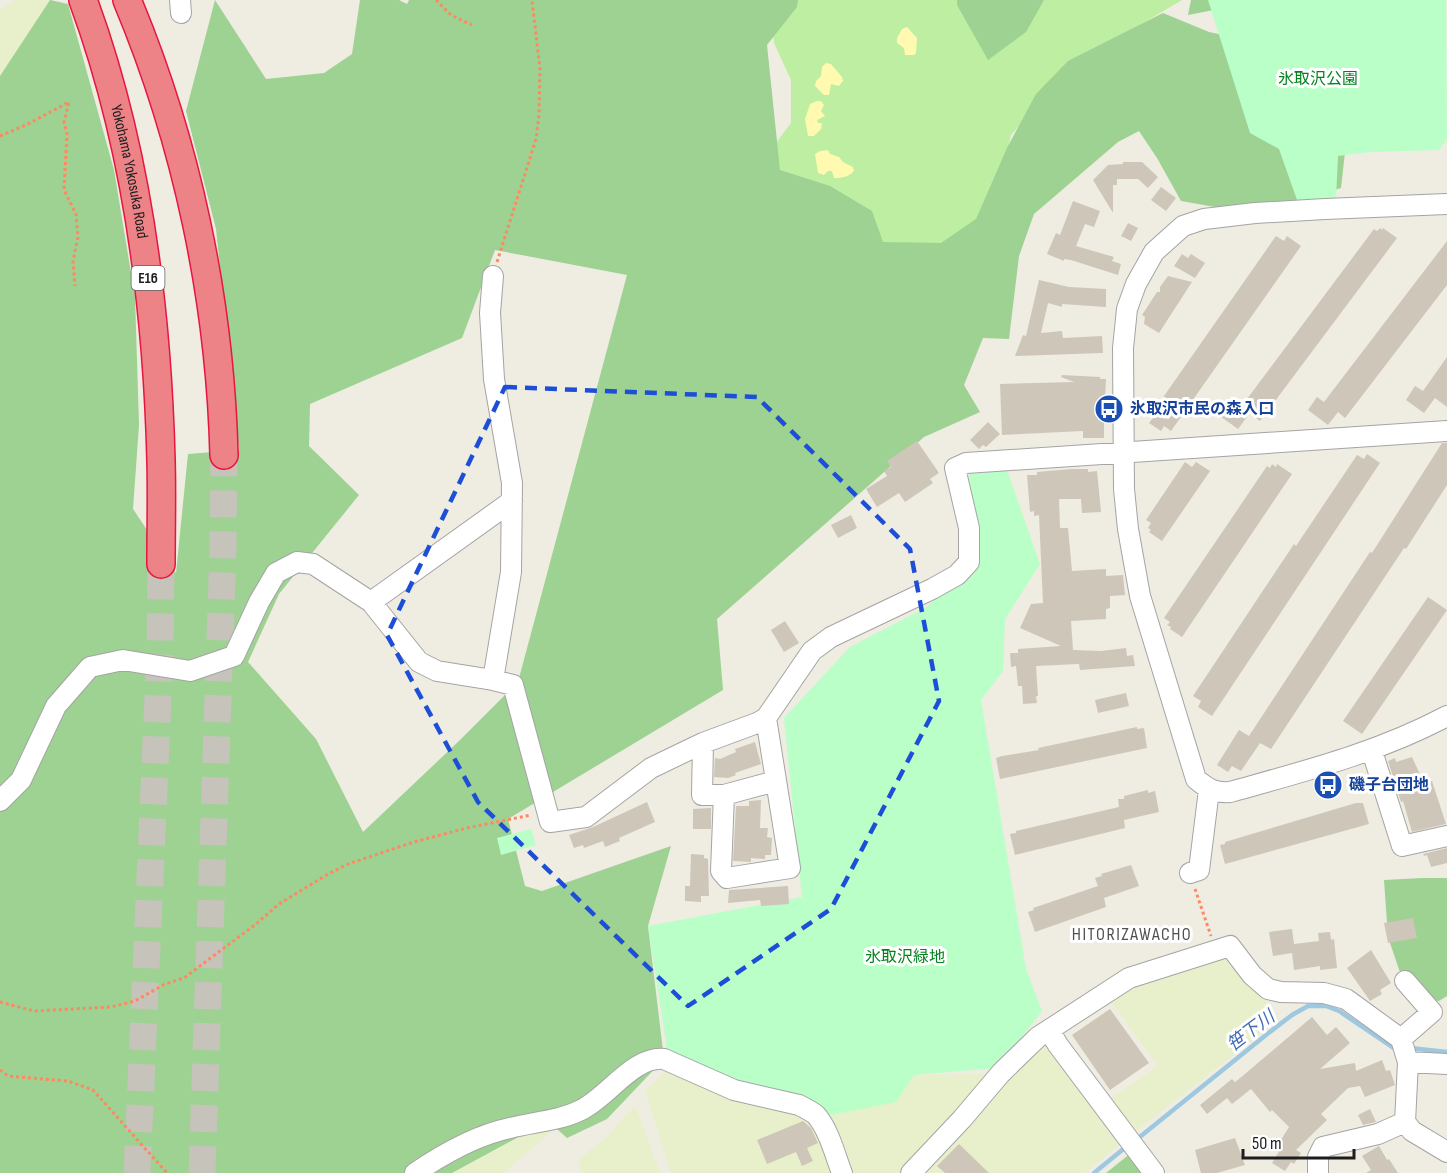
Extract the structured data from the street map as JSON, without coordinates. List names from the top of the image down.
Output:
{
  "streets": {
    "highway": ["Yokohama Yokosuka Road", "E16"]
  },
  "districts": ["HITORIZAWACHO"],
  "water": ["笹下川"],
  "parks": ["氷取沢公園", "氷取沢緑地"],
  "places": {
    "bus stop": ["氷取沢市民の森入口", "磯子台団地"]
  },
  "scale_bar": "50 m"
}
